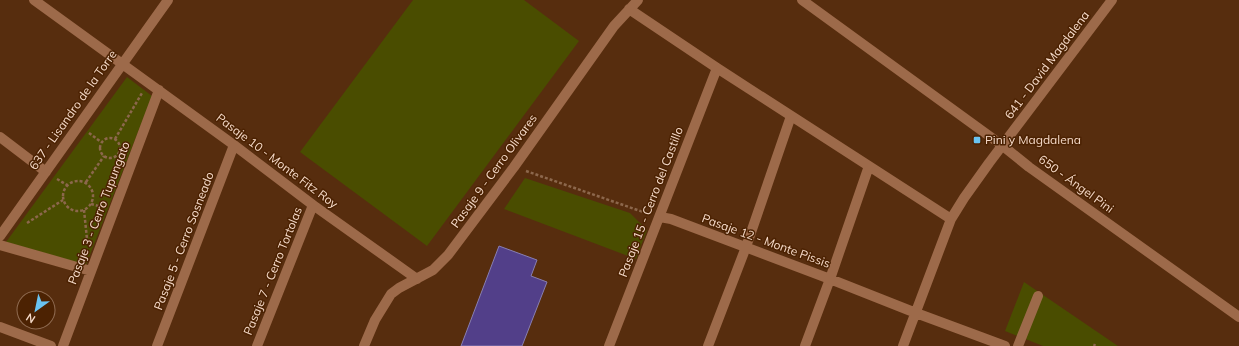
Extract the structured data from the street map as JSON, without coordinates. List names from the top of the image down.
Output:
{
  "streets": {
    "street": [
      "641 - David Magdalena",
      "637 - Lisandro de la Torre",
      "Pasaje 10 - Monte Fitz Roy",
      "Pasaje 9 - Cerro Olivares",
      "650 - Ángel Pini",
      "Pasaje 15 - Cerro del Castillo",
      "Pasaje 3 - Cerro Tupungato",
      "Pasaje 5 - Cerro Sosneado",
      "Pasaje 12 - Monte Pissis",
      "Pasaje 7 - Cerro Tortolas"
    ]
  },
  "crossings": [
    ["641 - David Magdalena", "650 - Ángel Pini"],
    ["641 - David Magdalena", "Pasaje 12 - Monte Pissis"],
    ["637 - Lisandro de la Torre", "Pasaje 10 - Monte Fitz Roy"],
    ["Pasaje 10 - Monte Fitz Roy", "Pasaje 9 - Cerro Olivares"],
    ["Pasaje 10 - Monte Fitz Roy", "Pasaje 3 - Cerro Tupungato"],
    ["Pasaje 10 - Monte Fitz Roy", "Pasaje 5 - Cerro Sosneado"],
    ["Pasaje 10 - Monte Fitz Roy", "Pasaje 7 - Cerro Tortolas"],
    ["Pasaje 15 - Cerro del Castillo", "Pasaje 12 - Monte Pissis"]
  ],
  "places": {
    "transit": ["Pini y Magdalena"]
  },
  "north": "bottom left"
}
